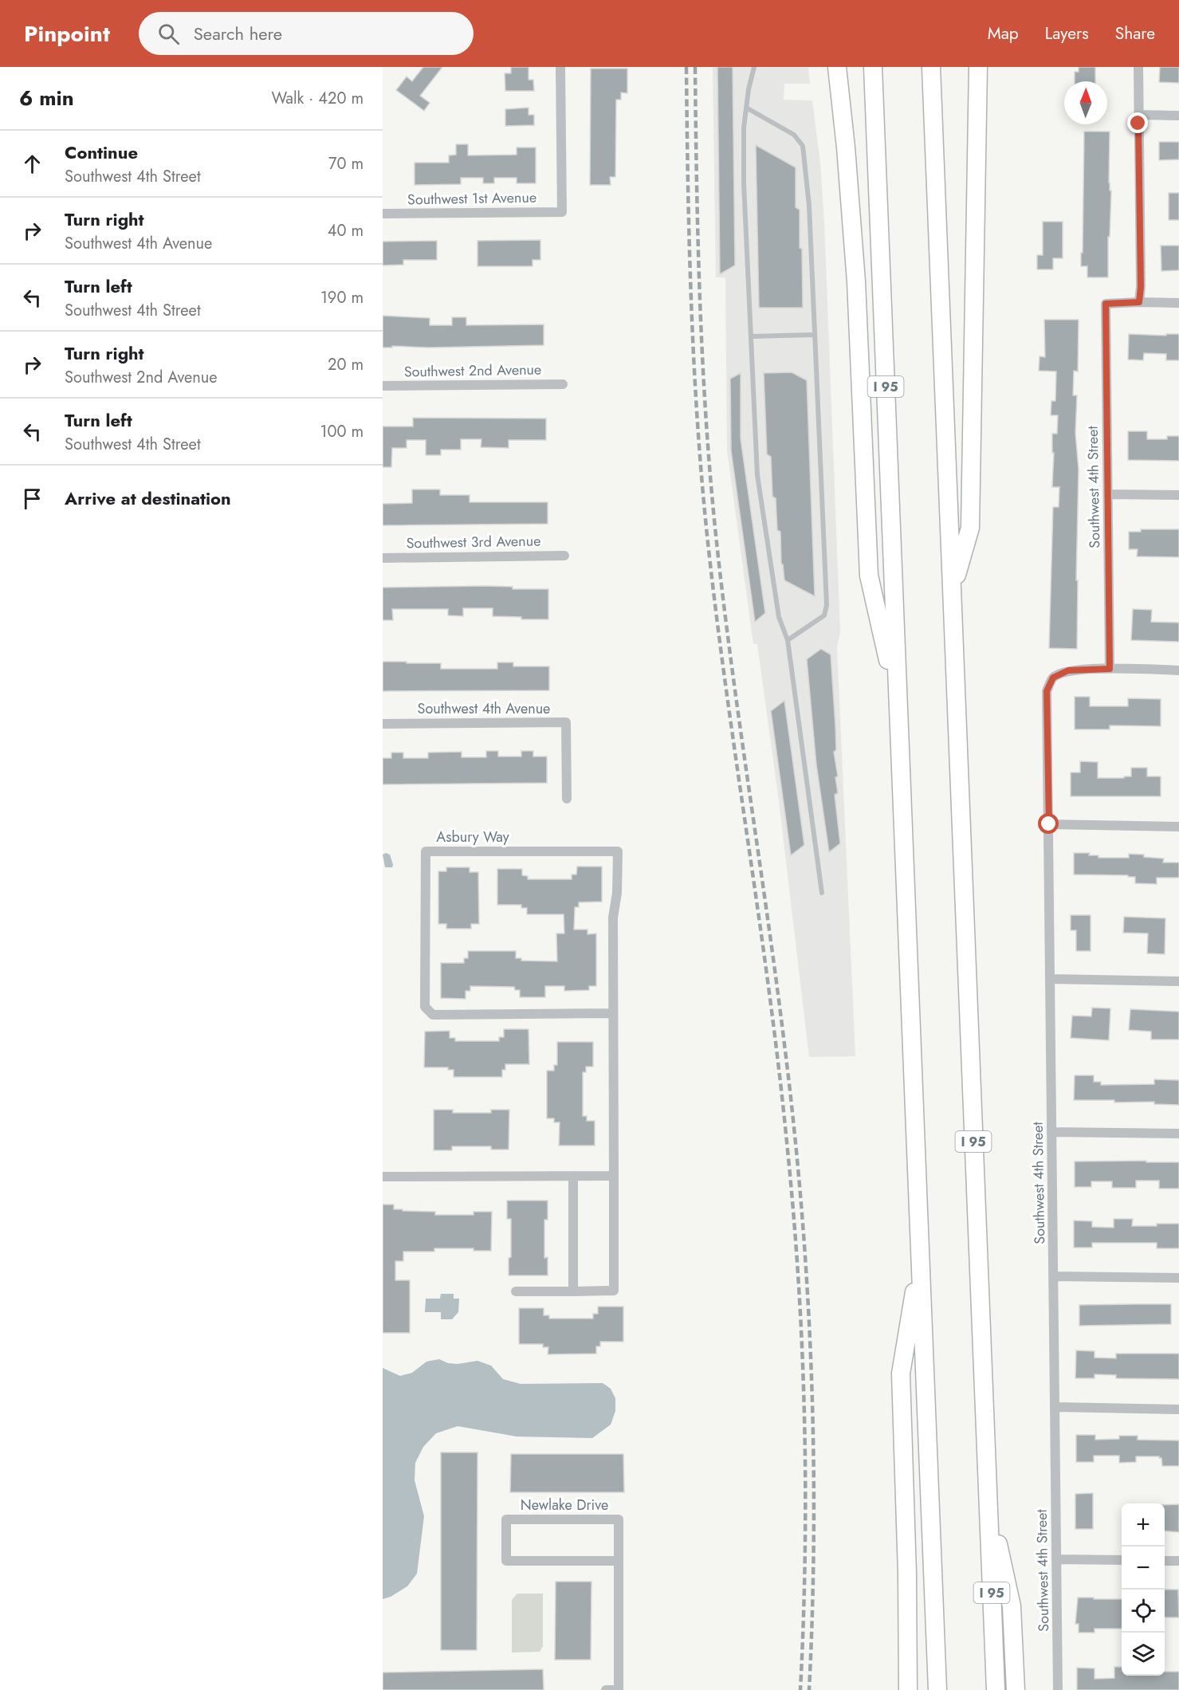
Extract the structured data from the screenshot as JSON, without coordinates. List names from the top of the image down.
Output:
{
  "streets": {
    "highway": ["I 95"],
    "street": [
      "Southwest 1st Avenue",
      "Southwest 2nd Avenue",
      "Southwest 4th Street",
      "Southwest 3rd Avenue",
      "Southwest 4th Avenue",
      "Asbury Way",
      "Newlake Drive"
    ]
  },
  "north": "top",
  "page": {
    "header": "Pinpoint",
    "search": "Search here",
    "nav": ["Map", "Layers", "Share"],
    "heading": ["6 min", "Walk · 420 m"],
    "list": [
      ["Continue", "Southwest 4th Street", "70 m"],
      ["Turn right", "Southwest 4th Avenue", "40 m"],
      ["Turn left", "Southwest 4th Street", "190 m"],
      ["Turn right", "Southwest 2nd Avenue", "20 m"],
      ["Turn left", "Southwest 4th Street", "100 m"],
      "Arrive at destination"
    ],
    "map_buttons": ["+", "−"]
  }
}
